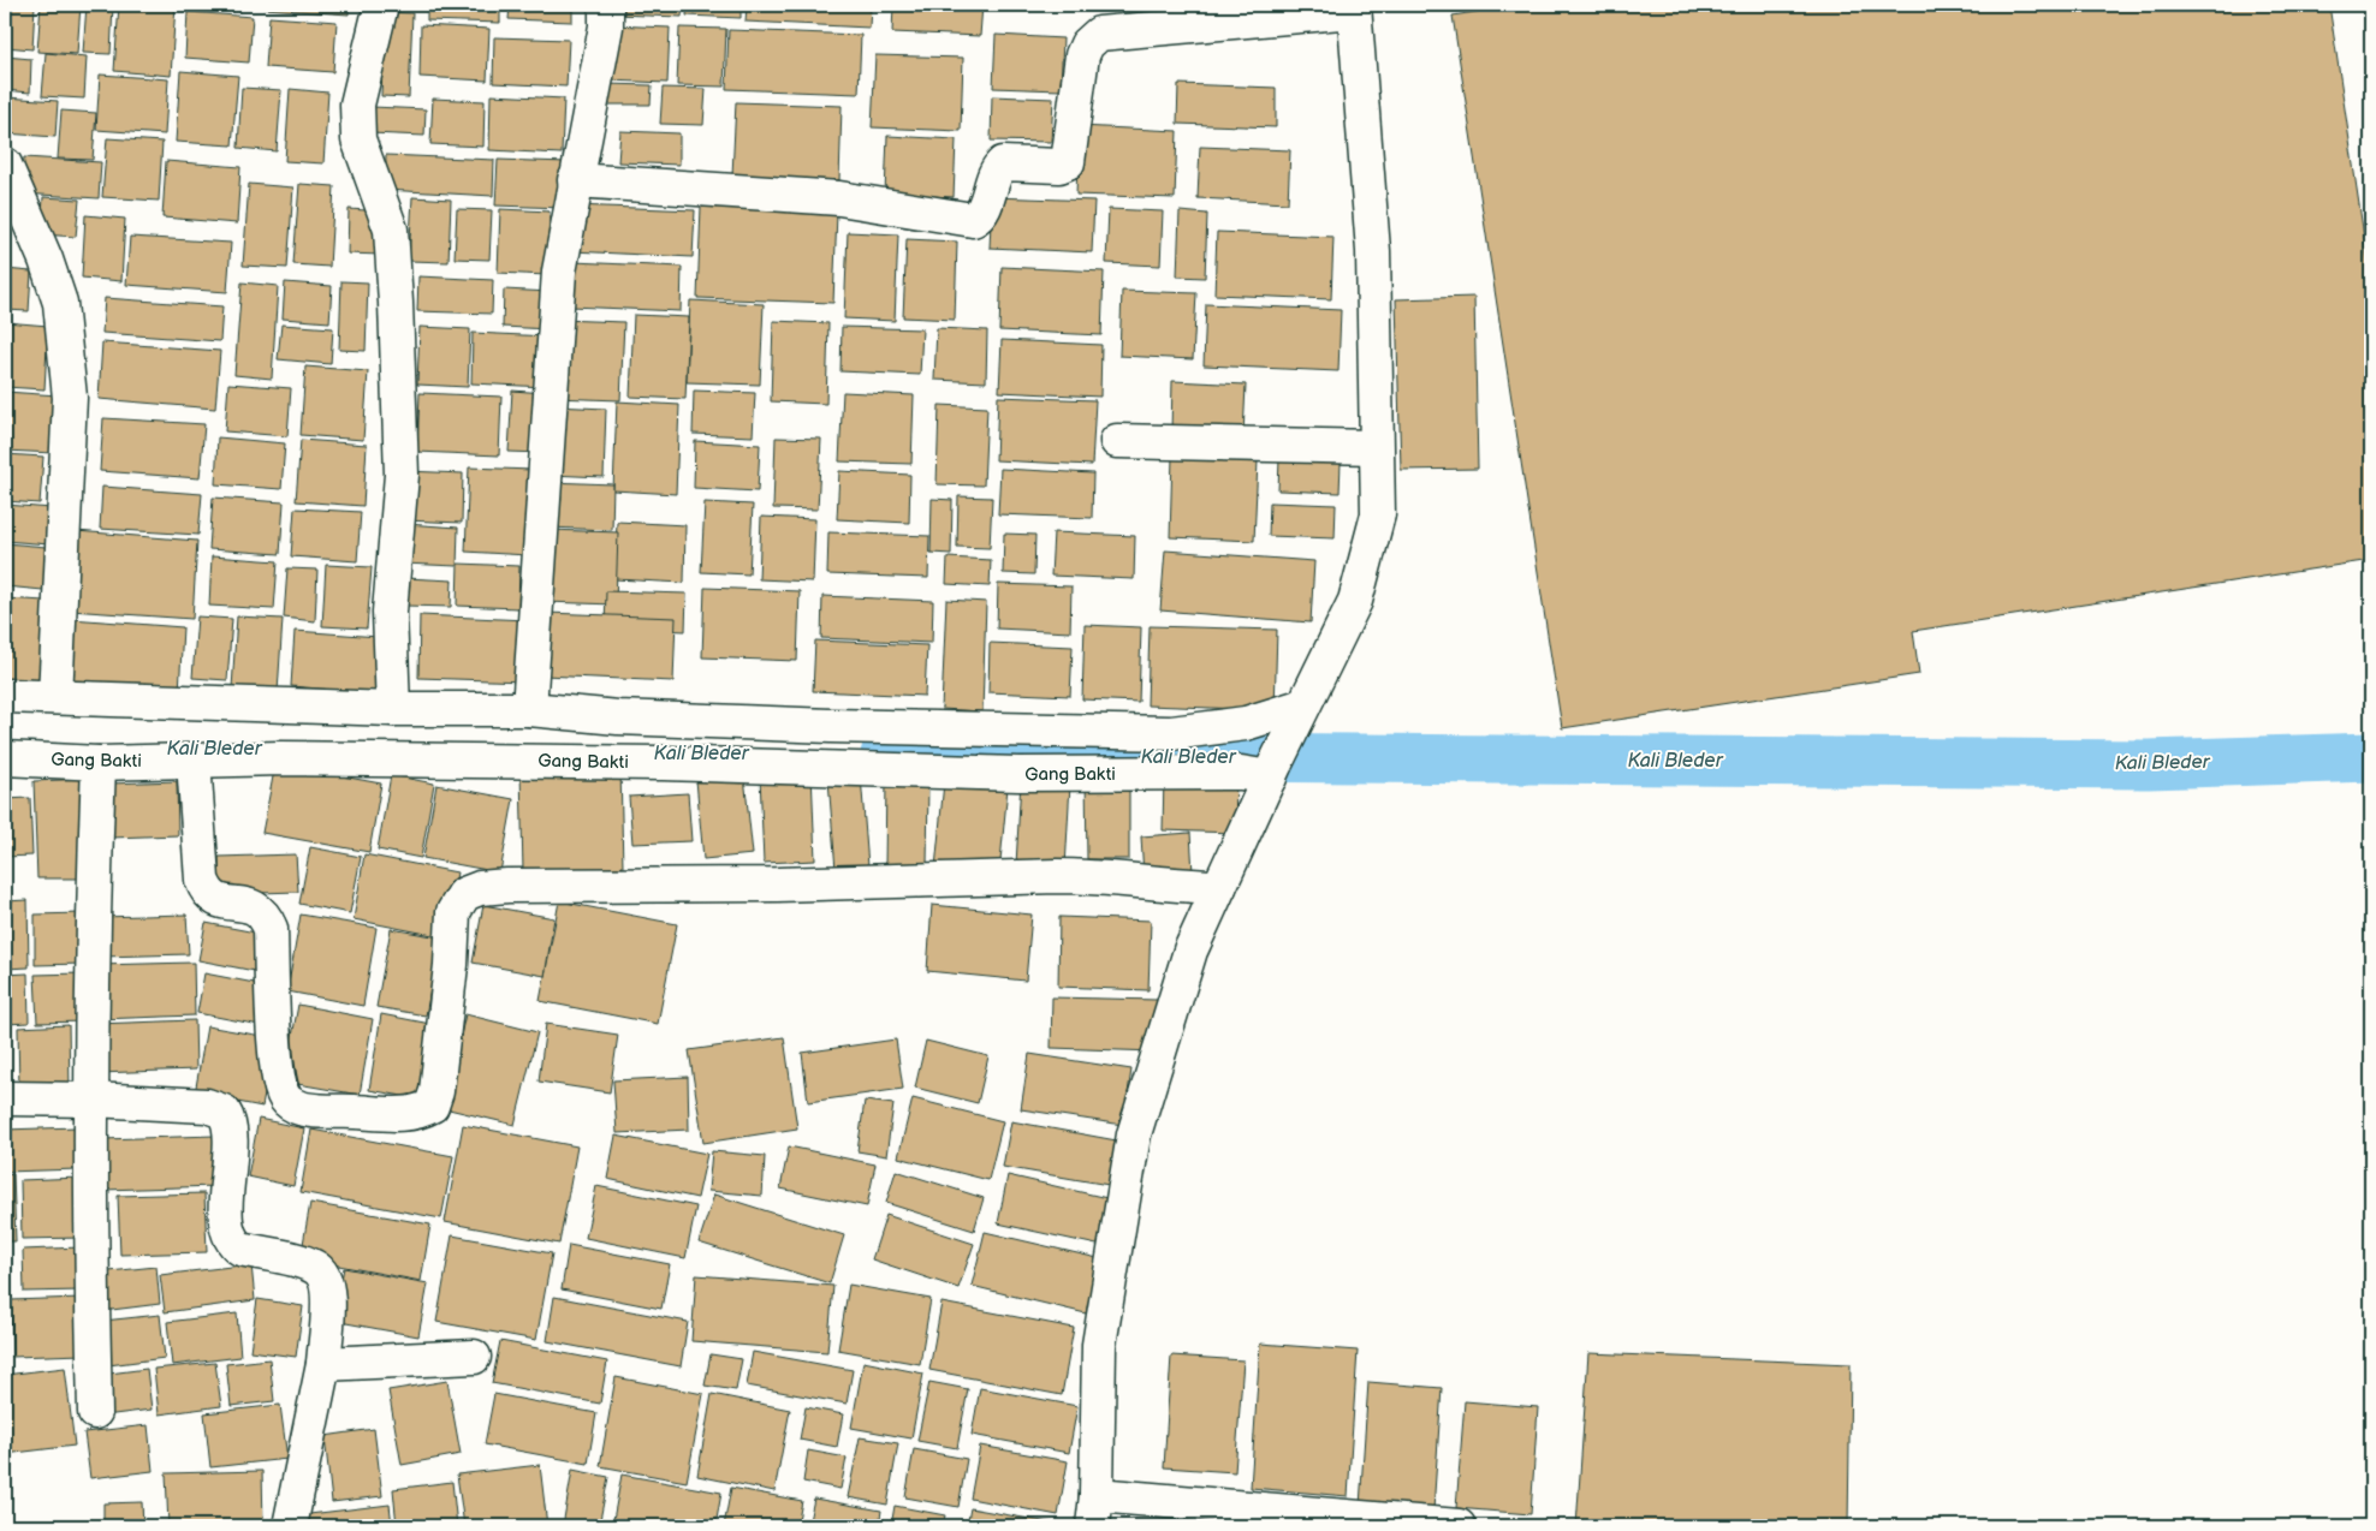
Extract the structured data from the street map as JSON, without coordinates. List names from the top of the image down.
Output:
{
  "streets": {
    "street": ["Gang Bakti"]
  },
  "water": ["Kali Bleder"]
}
